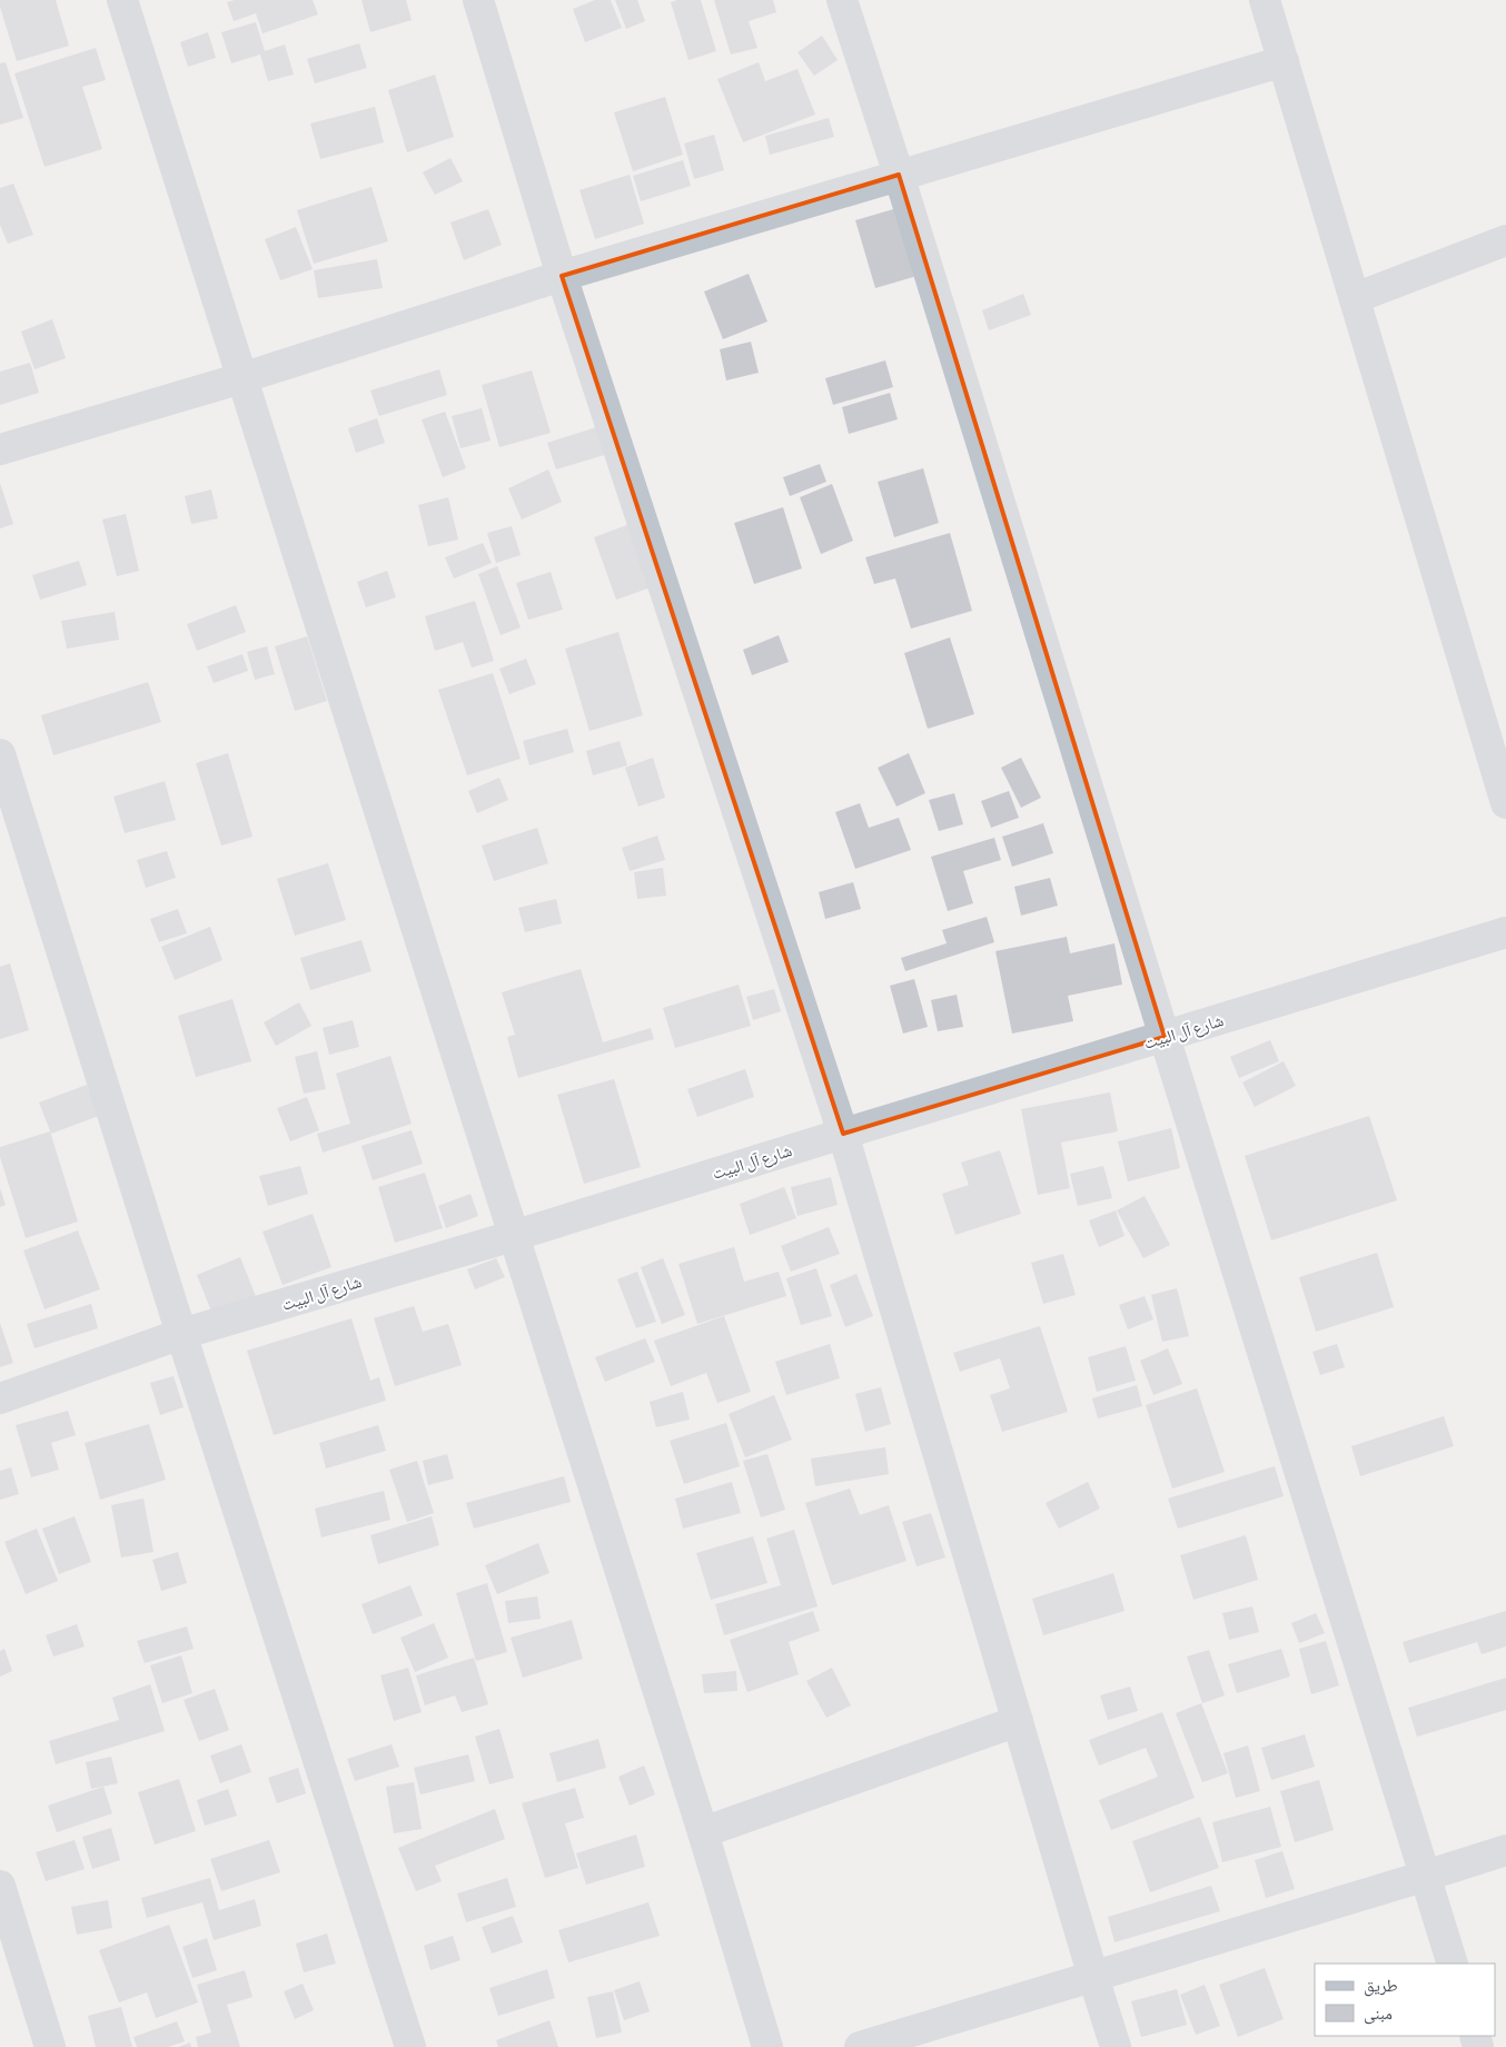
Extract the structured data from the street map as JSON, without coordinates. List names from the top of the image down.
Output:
{
  "streets": {
    "street": ["شارع آل البيت"]
  },
  "legend": ["طريق", "مبنى"]
}
